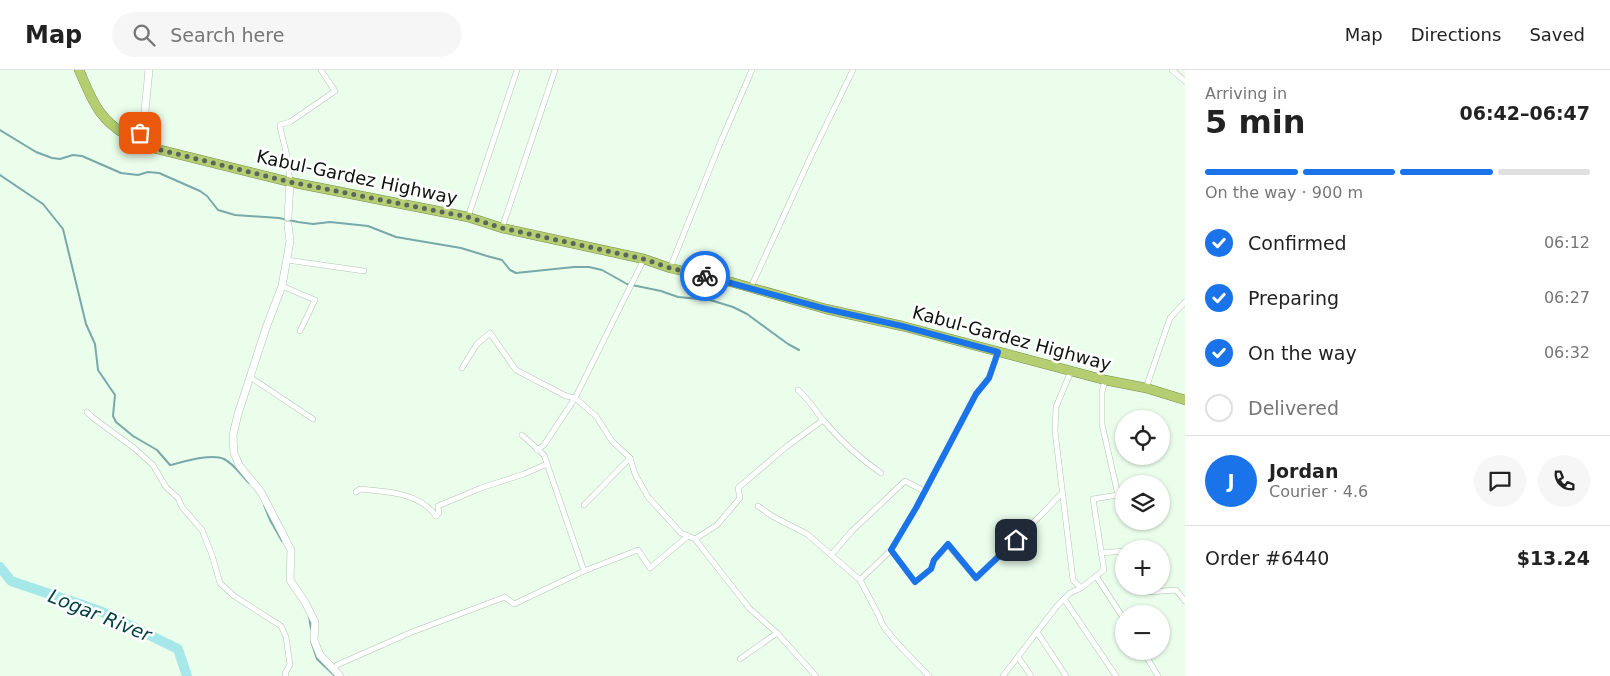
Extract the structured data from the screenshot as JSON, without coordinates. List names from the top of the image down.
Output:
{
  "streets": {
    "highway": ["Kabul-Gardez Highway"]
  },
  "water": ["Logar River"],
  "page": {
    "header": "Map",
    "search": "Search here",
    "nav": ["Map", "Directions", "Saved"],
    "heading": ["5 min", "Arriving in", "06:42–06:47"],
    "panel": [
      "Jordan",
      "Courier · 4.6",
      "Order #6440",
      "$13.24"
    ],
    "bar": "On the way · 900 m",
    "list": [
      ["Confirmed", "06:12"],
      ["Preparing", "06:27"],
      ["On the way", "06:32"],
      "Delivered"
    ],
    "map_buttons": ["+", "−"],
    "round": "J"
  }
}
